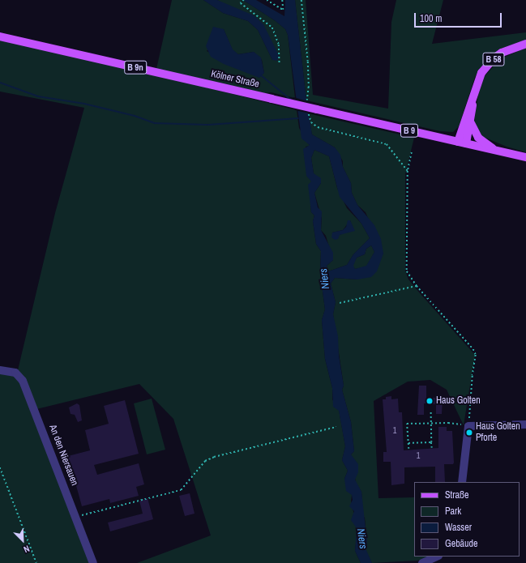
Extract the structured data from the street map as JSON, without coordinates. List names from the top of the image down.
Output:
{
  "streets": {
    "main road": [
      "B 58",
      "B 9n",
      "Kölner Straße",
      "B 9"
    ],
    "street": ["An den Niersauen"]
  },
  "crossings": [
    ["B 58", "Kölner Straße"],
    ["B 58", "B 9"],
    ["Kölner Straße", "B 9"]
  ],
  "water": ["Niers"],
  "places": ["Haus Golten", "Haus Golten Pforte"],
  "house_numbers": ["1", "1"],
  "legend": [
    "Straße",
    "Park",
    "Wasser",
    "Gebäude"
  ],
  "scale_bar": "100 m",
  "north": "bottom right"
}
